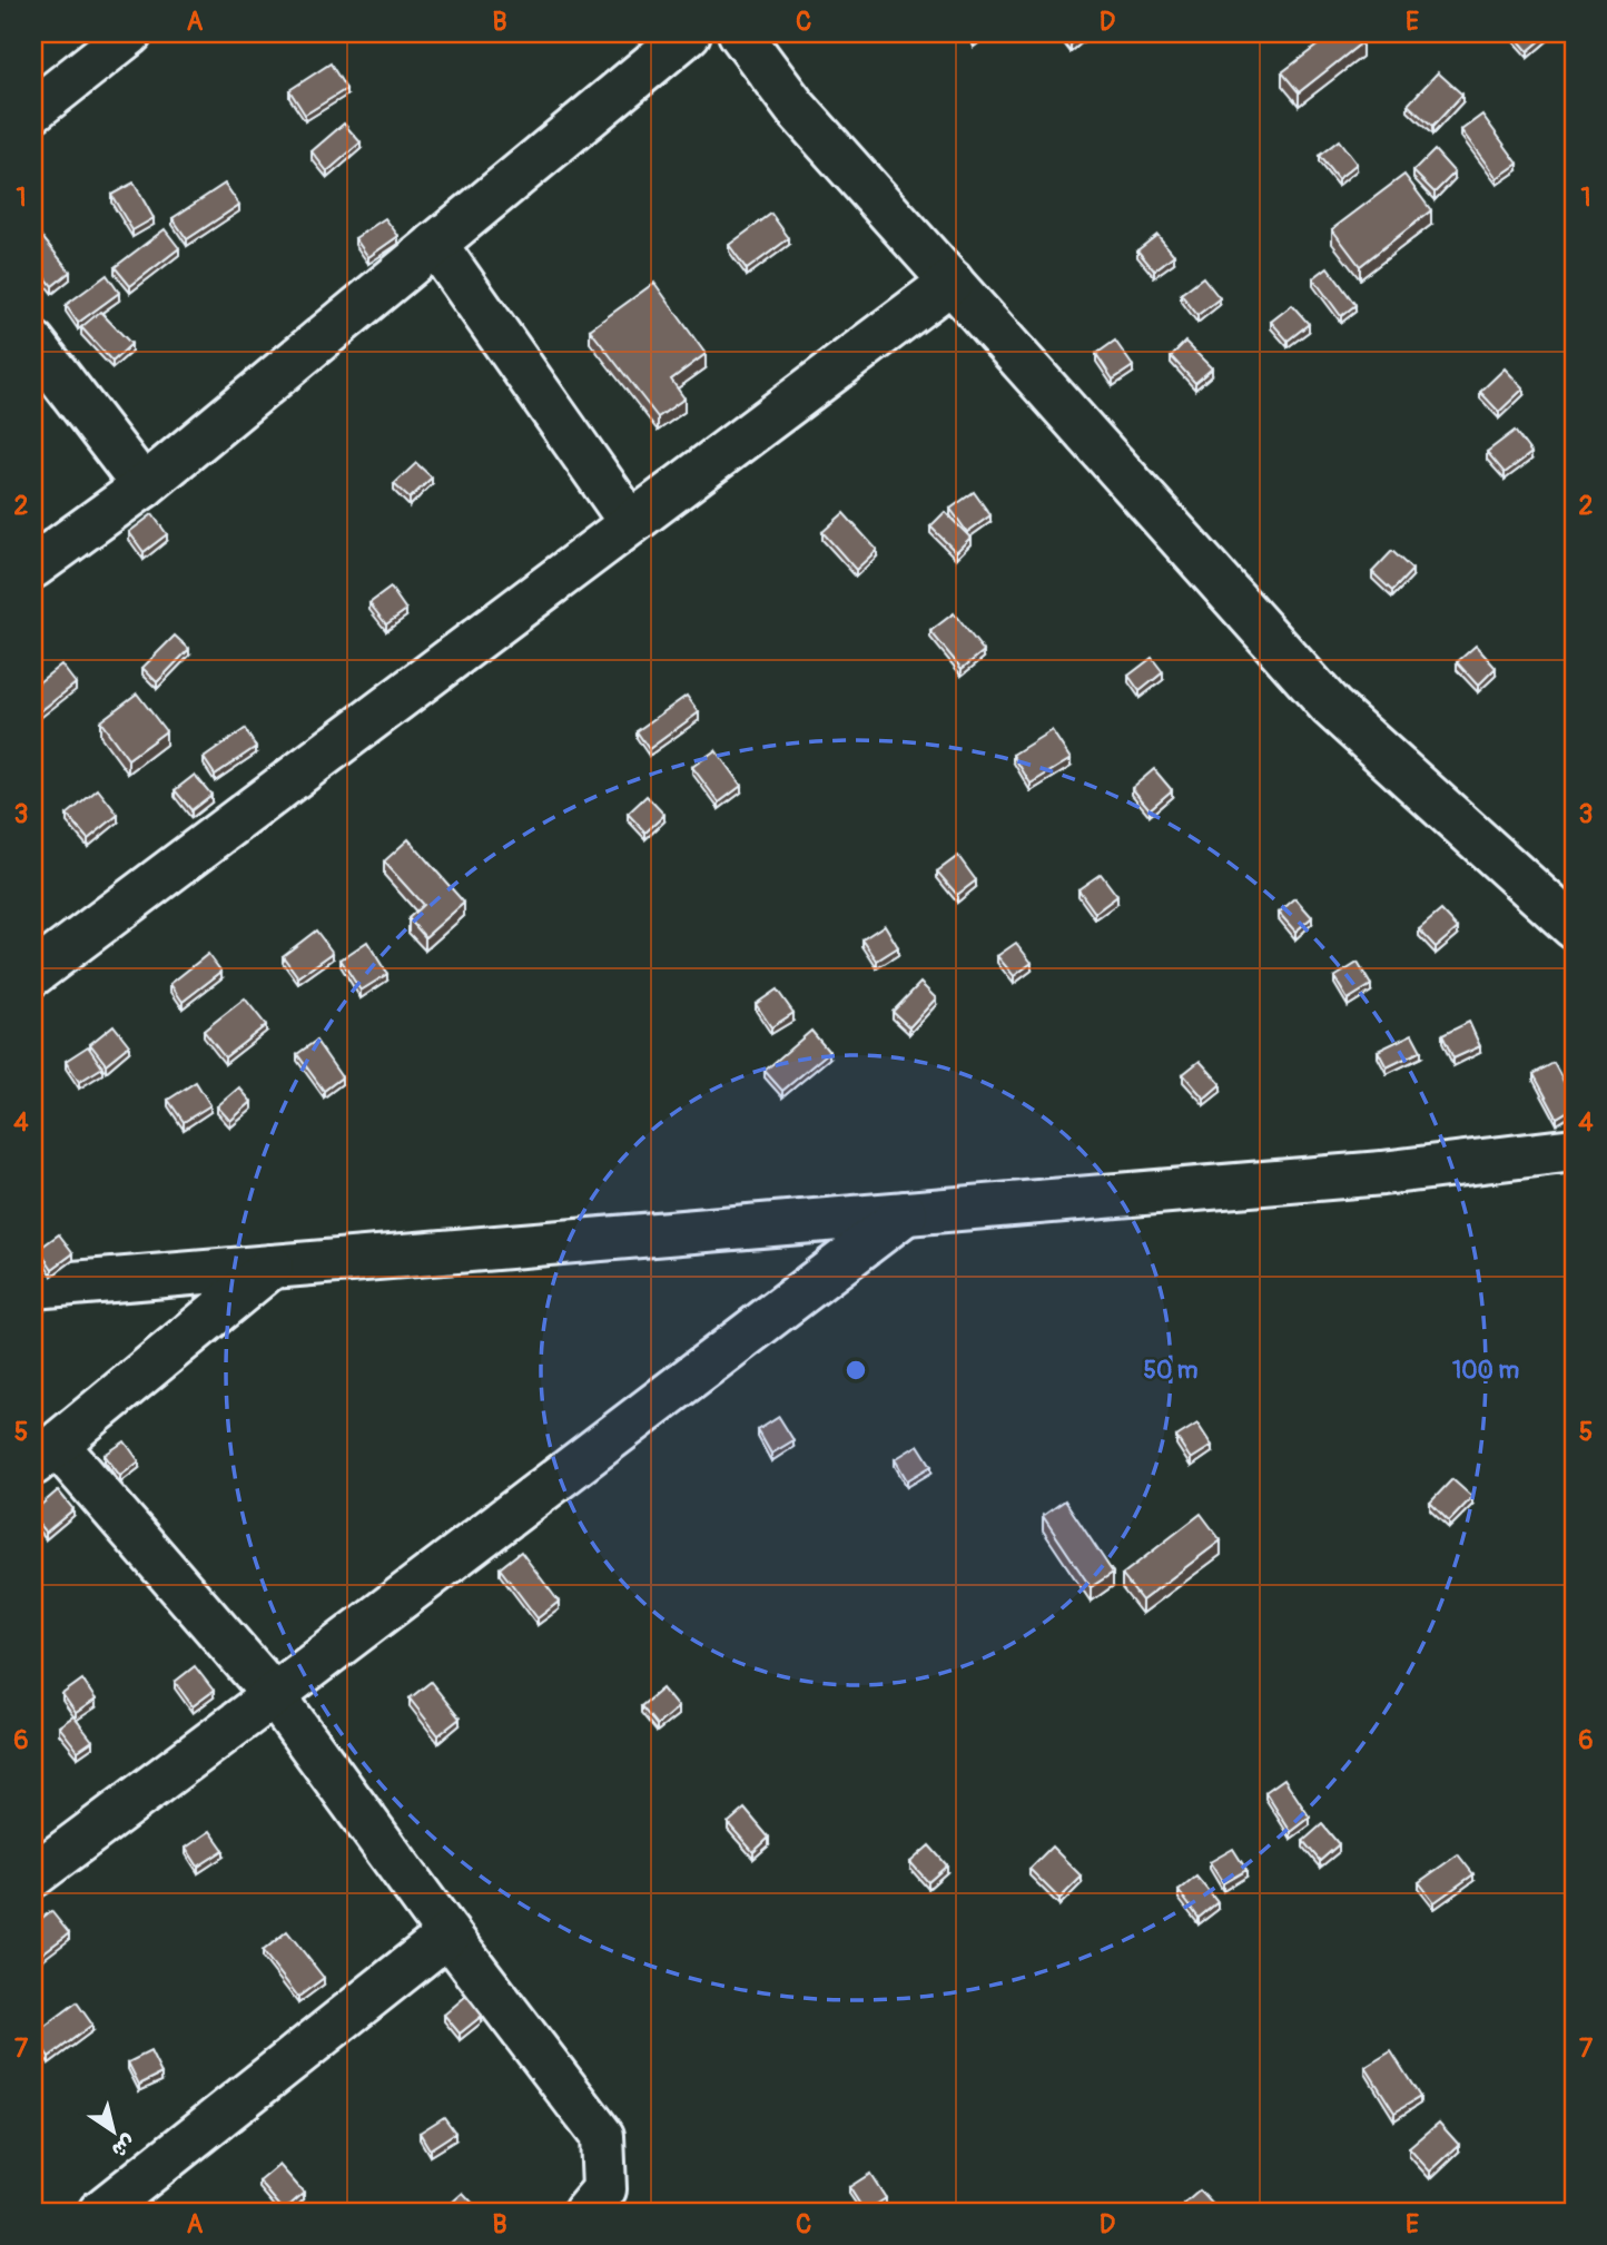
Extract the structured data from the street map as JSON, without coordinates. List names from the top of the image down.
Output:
{
  "north": "bottom right",
  "grid": {
    "columns": [
      "A",
      "B",
      "C",
      "D",
      "E"
    ],
    "rows": [
      "1",
      "2",
      "3",
      "4",
      "5",
      "6",
      "7"
    ]
  },
  "rings": ["50 m", "100 m"]
}
